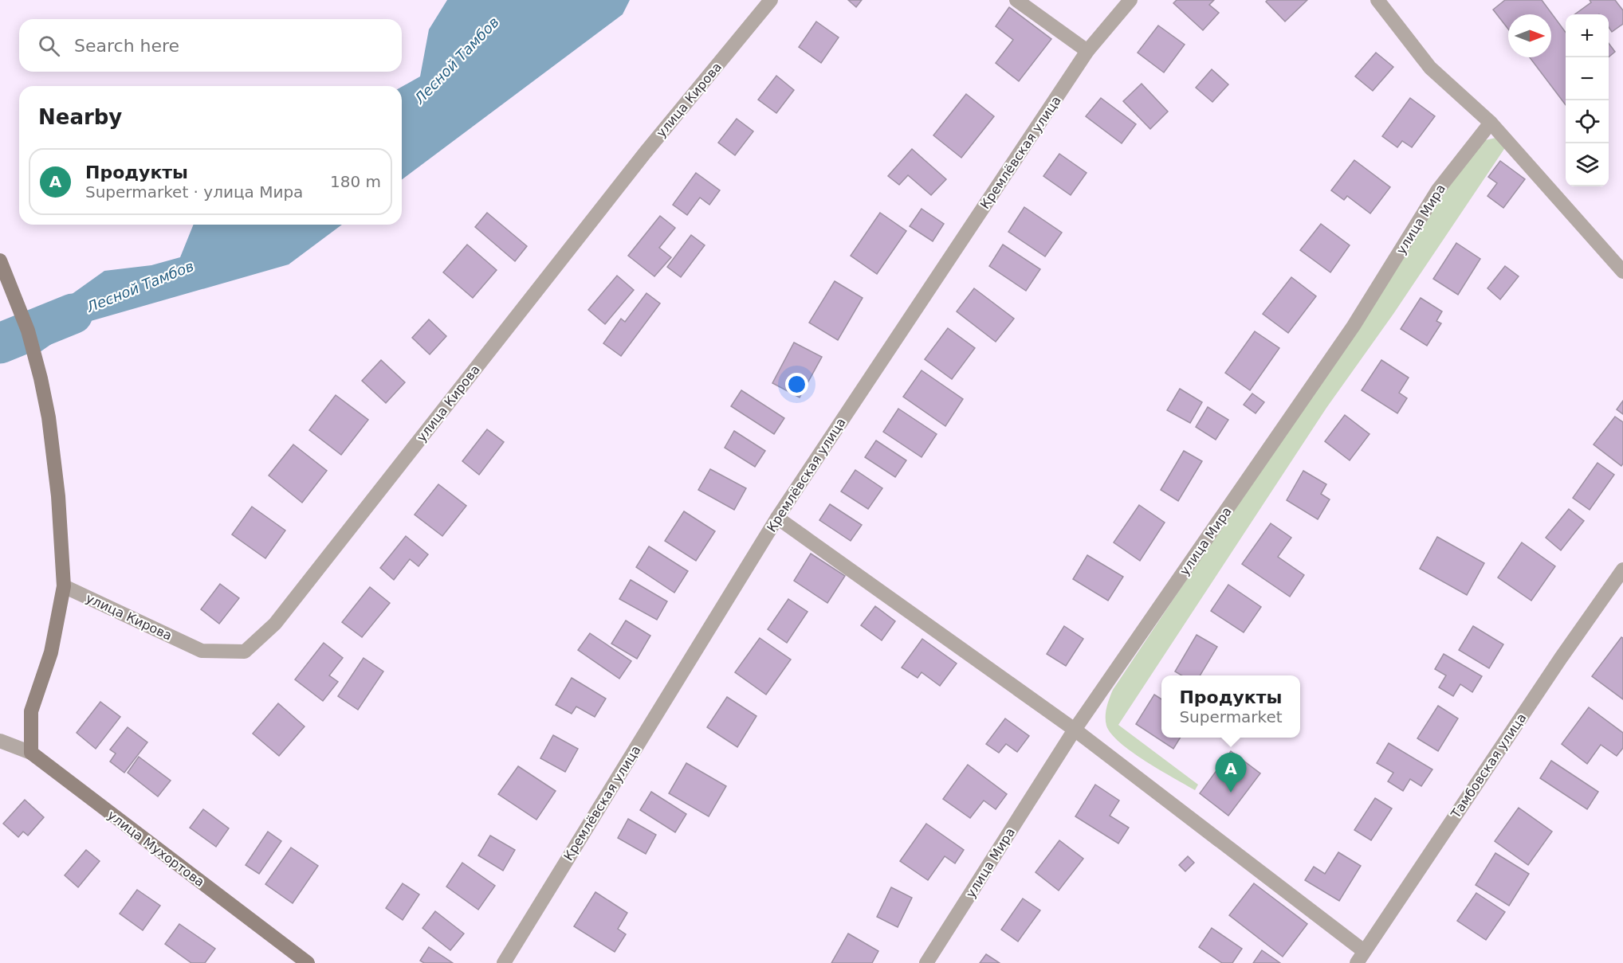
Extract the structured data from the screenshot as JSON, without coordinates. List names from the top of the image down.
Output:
{
  "streets": {
    "street": [
      "улица Кирова",
      "Кремлёвская улица",
      "улица Мира",
      "Тамбовская улица",
      "улица Мухортова"
    ]
  },
  "water": ["Лесной Тамбов"],
  "north": "right",
  "page": {
    "map_buttons": ["+", "−"],
    "search": "Search here",
    "heading": "Nearby",
    "list": [
      {
        "mark": "A",
        "name": "Продукты",
        "note": "Supermarket · улица Мира",
        "value": "180 m"
      }
    ],
    "popup": ["Продукты", "Supermarket"],
    "pins": "A"
  }
}
